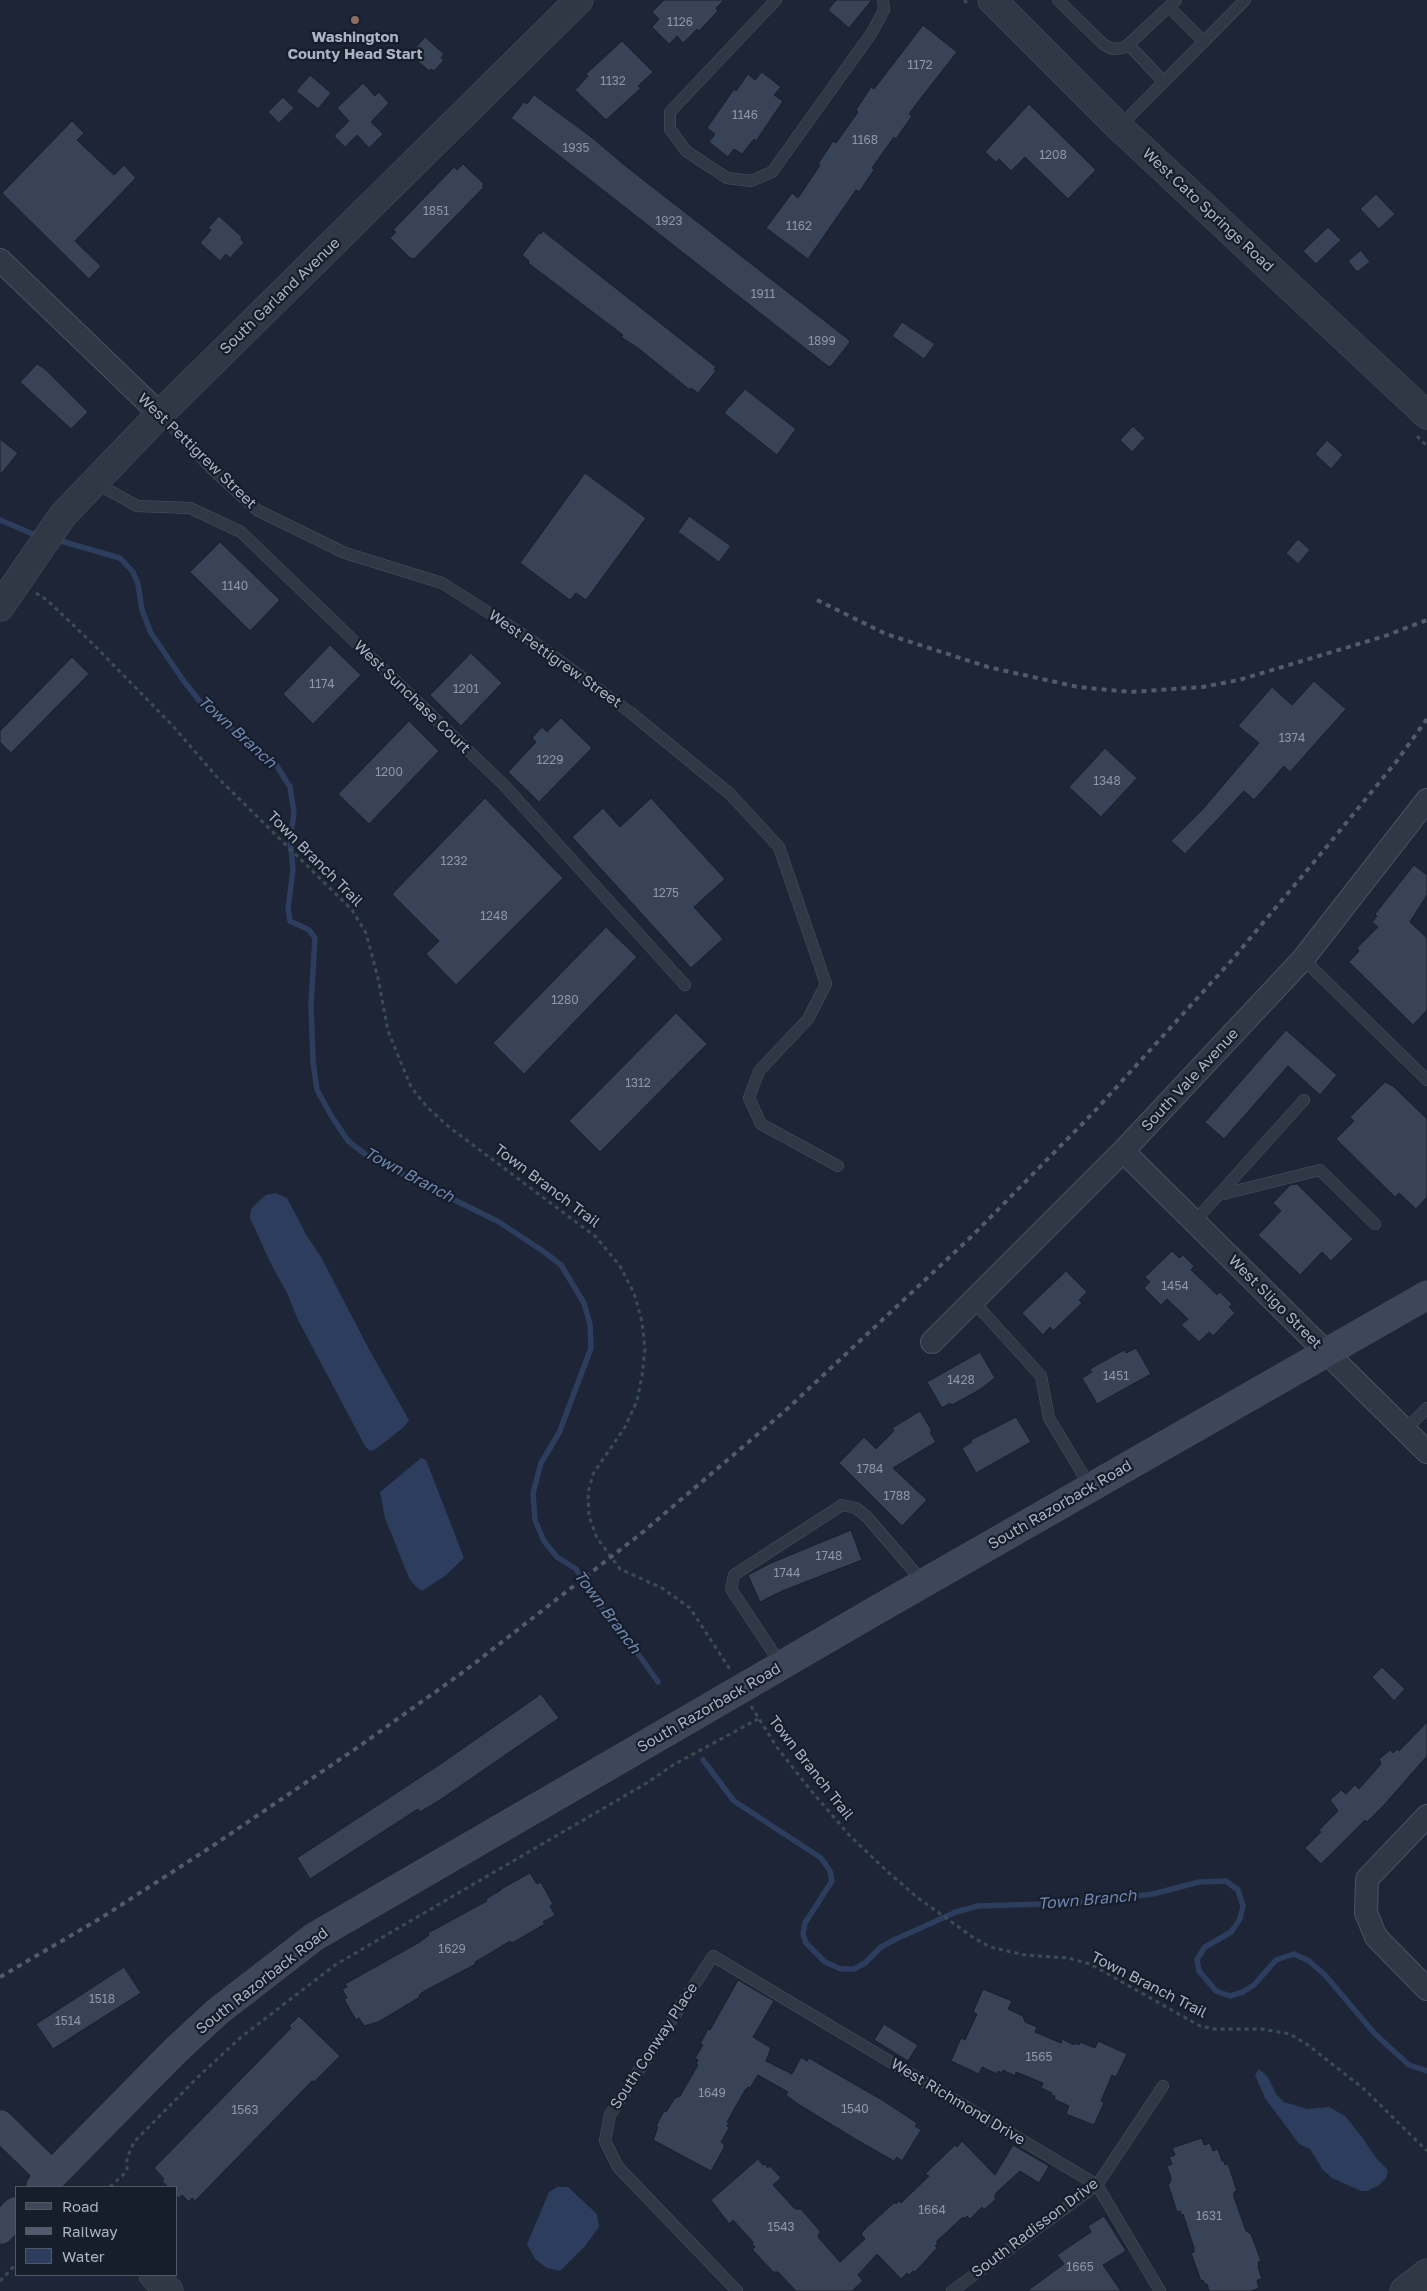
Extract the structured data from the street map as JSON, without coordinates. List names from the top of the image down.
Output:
{
  "streets": {
    "main road": ["South Razorback Road"],
    "street": [
      "West Cato Springs Road",
      "South Garland Avenue",
      "West Pettigrew Street",
      "South Vale Avenue",
      "West Sligo Street"
    ],
    "lane": [
      "West Sunchase Court",
      "South Conway Place",
      "West Richmond Drive",
      "South Radisson Drive"
    ],
    "path": ["Town Branch Trail"]
  },
  "crossings": [
    ["South Garland Avenue", "West Pettigrew Street"],
    ["South Garland Avenue", "West Sunchase Court"],
    ["South Garland Avenue", "Town Branch Trail"],
    ["Town Branch Trail", "South Razorback Road"],
    ["South Vale Avenue", "West Sligo Street"],
    ["West Sligo Street", "South Razorback Road"],
    ["South Conway Place", "West Richmond Drive"],
    ["West Richmond Drive", "South Radisson Drive"]
  ],
  "water": ["Town Branch"],
  "places": ["Washington County Head Start"],
  "house_numbers": [
    "1126",
    "1172",
    "1132",
    "1146",
    "1168",
    "1935",
    "1208",
    "1851",
    "1923",
    "1162",
    "1911",
    "1899",
    "1140",
    "1174",
    "1201",
    "1374",
    "1229",
    "1200",
    "1348",
    "1232",
    "1275",
    "1248",
    "1280",
    "1312",
    "1454",
    "1451",
    "1428",
    "1784",
    "1788",
    "1748",
    "1744",
    "1629",
    "1518",
    "1514",
    "1565",
    "1649",
    "1540",
    "1563",
    "1664",
    "1631",
    "1543",
    "1665"
  ],
  "legend": ["Road", "Railway", "Water"]
}
